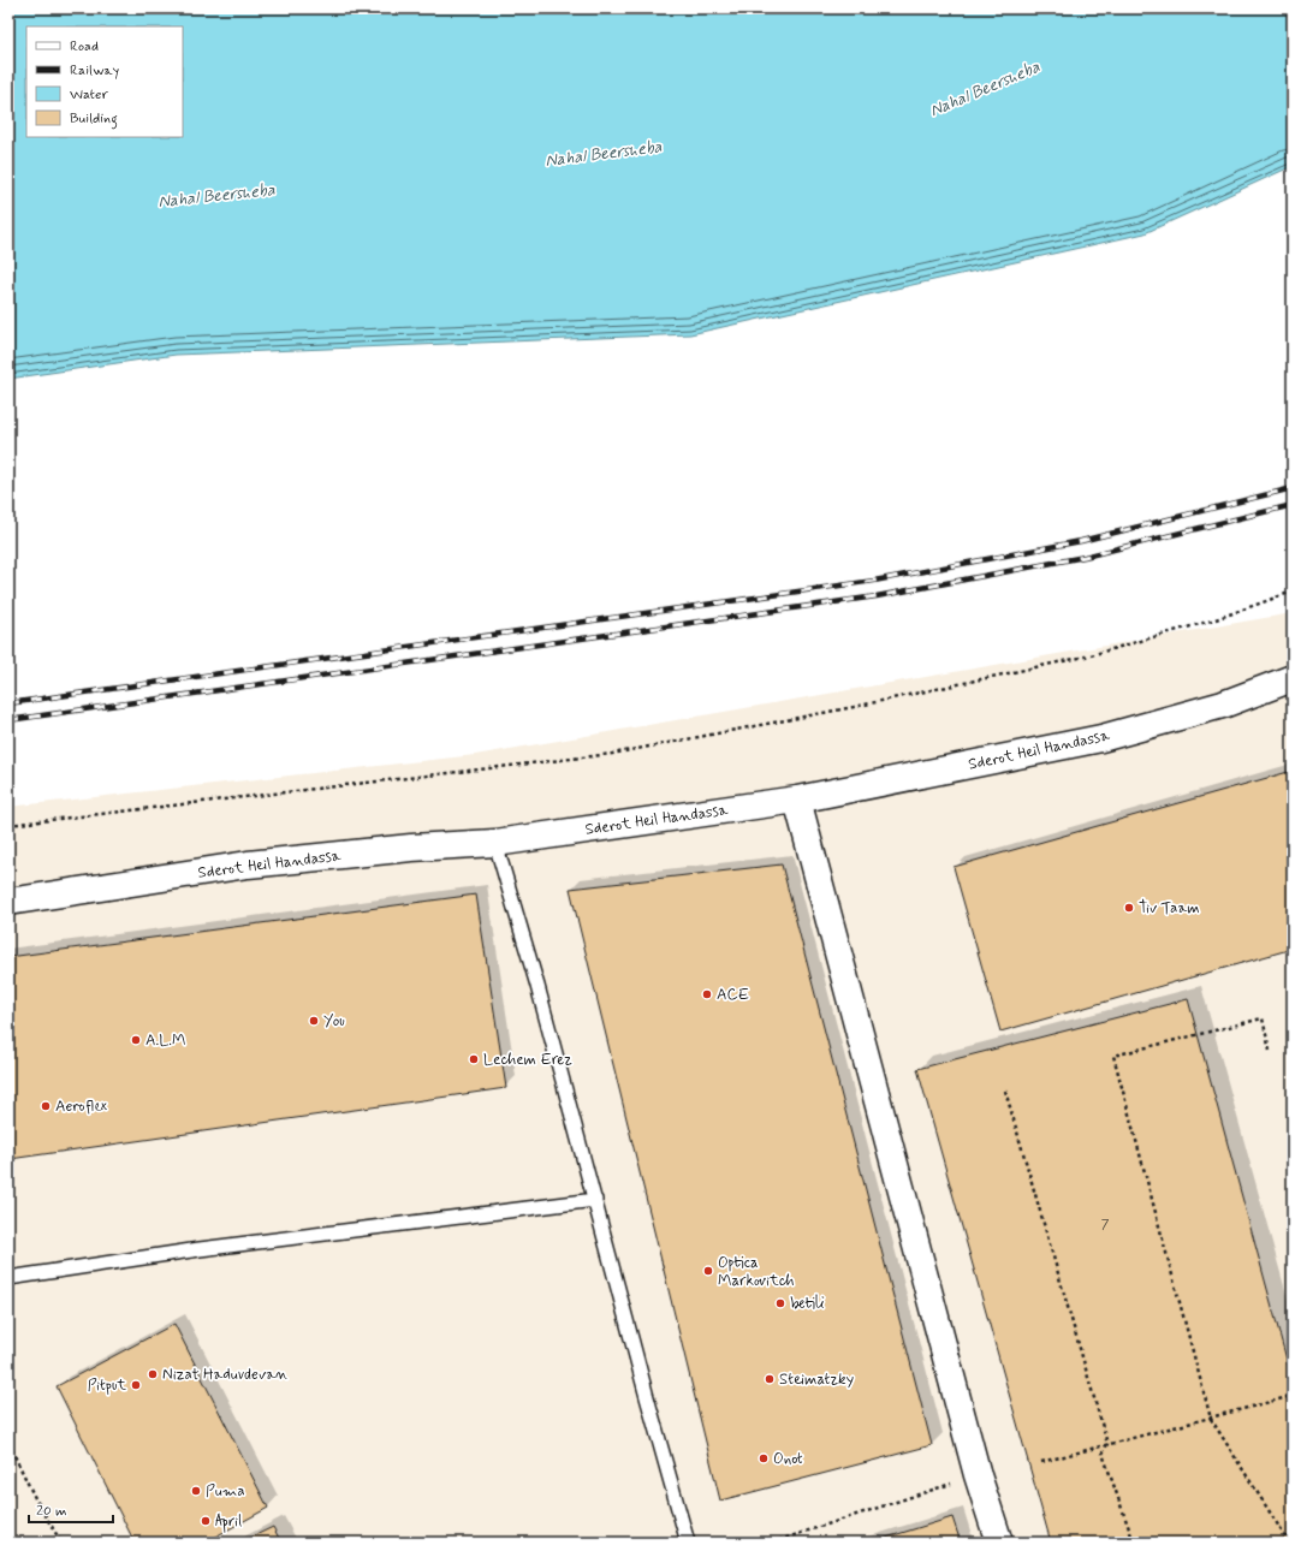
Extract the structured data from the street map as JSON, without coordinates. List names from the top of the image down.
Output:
{
  "streets": {
    "street": ["Sderot Heil Handassa"]
  },
  "water": ["Nahal Beersheba"],
  "places": [
    "Tiv Taam",
    "ACE",
    "You",
    "A.L.M",
    "Lechem Erez",
    "Aeroflex",
    "Optica Markovitch",
    "betili",
    "Nizat Haduvdevan",
    "Steimatzky",
    "Pitput",
    "Onot",
    "Puma",
    "April"
  ],
  "house_numbers": ["7"],
  "legend": [
    "Road",
    "Railway",
    "Water",
    "Building"
  ],
  "scale_bar": "20 m"
}
